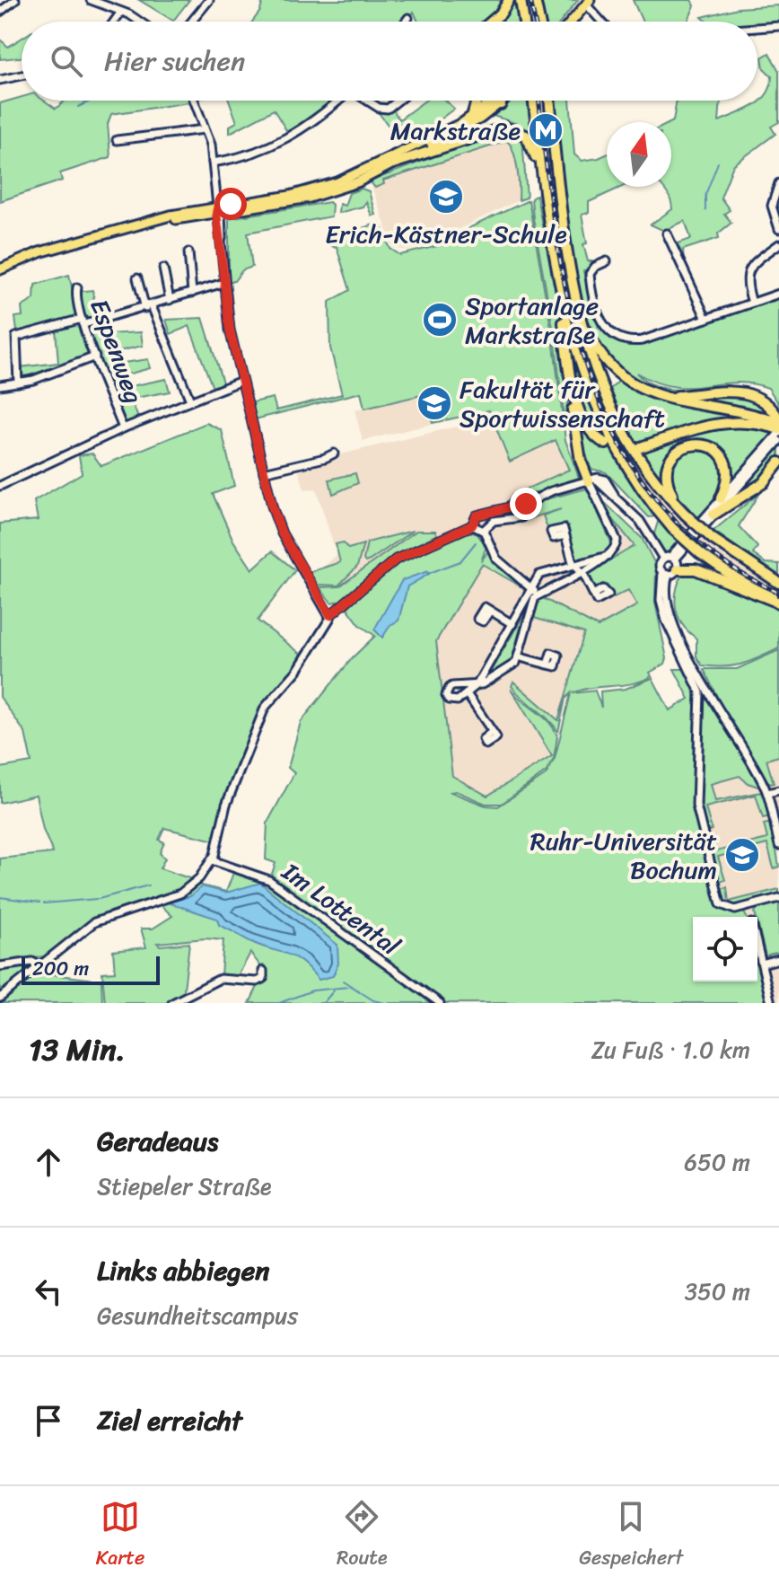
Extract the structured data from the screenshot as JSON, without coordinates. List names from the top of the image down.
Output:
{
  "streets": {
    "street": ["Espenweg", "Im Lottental"]
  },
  "places": {
    "metro station": ["Markstraße"],
    "school or university": ["Erich-Kästner-Schule", "Fakultät für Sportwissenschaft", "Ruhr-Universität Bochum"],
    "sports": ["Sportanlage Markstraße"]
  },
  "scale_bar": "200 m",
  "north": "top",
  "page": {
    "search": "Hier suchen",
    "scale": "200 m",
    "heading": ["13 Min.", "Zu Fuß · 1.0 km"],
    "list": [
      ["Geradeaus", "Stiepeler Straße", "650 m"],
      ["Links abbiegen", "Gesundheitscampus", "350 m"],
      "Ziel erreicht"
    ],
    "nav": ["Karte", "Route", "Gespeichert"]
  }
}
